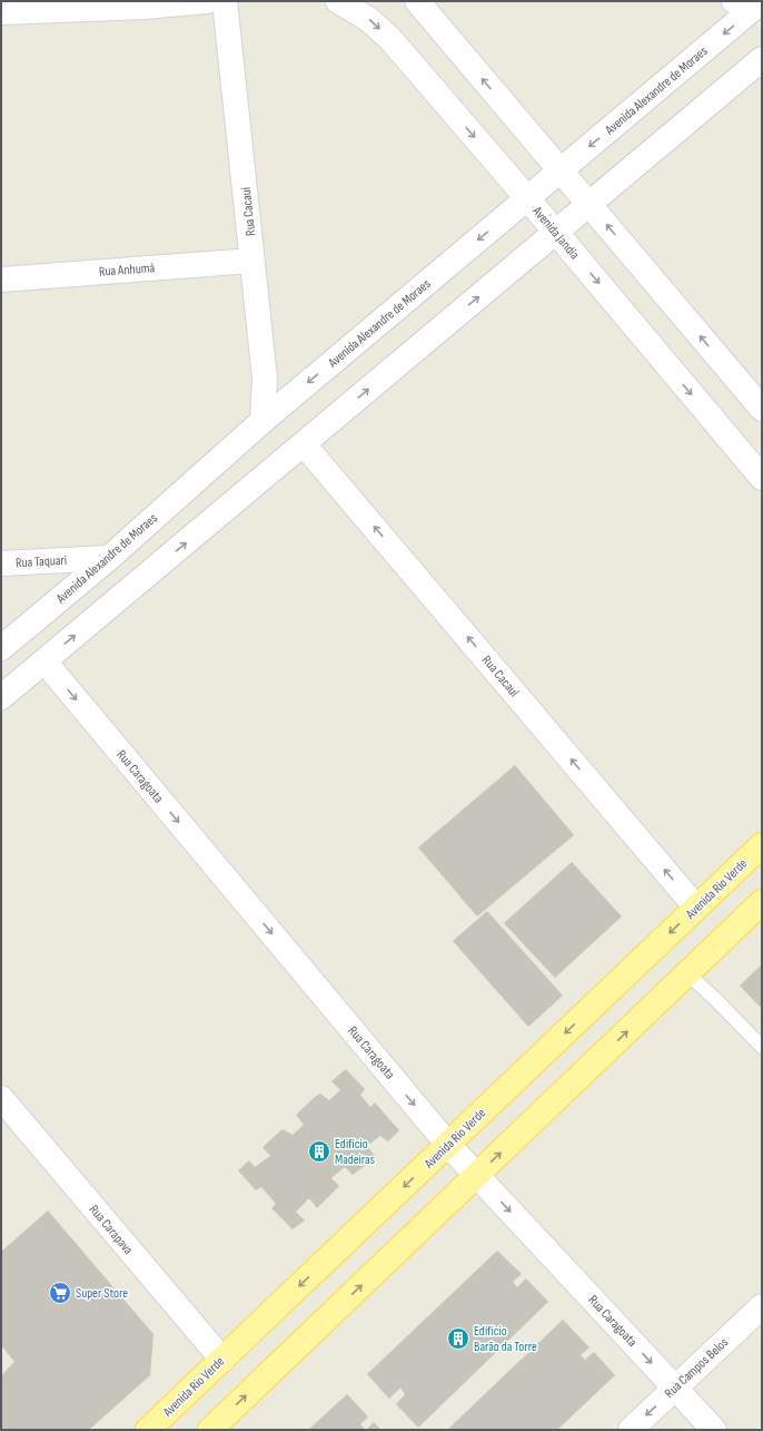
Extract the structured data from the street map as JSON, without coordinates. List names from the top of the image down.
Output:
{
  "streets": {
    "main road": ["Avenida Rio Verde"],
    "street": [
      "Avenida Alexandre de Moraes",
      "Rua Cacauí",
      "Avenida Jandia",
      "Rua Anhumá",
      "Rua Taquari",
      "Rua Caragoata",
      "Rua Carapava",
      "Rua Campos Belos"
    ]
  },
  "crossings": [
    ["Avenida Alexandre de Moraes", "Rua Cacauí"],
    ["Avenida Alexandre de Moraes", "Avenida Jandia"],
    ["Avenida Alexandre de Moraes", "Rua Taquari"],
    ["Rua Cacauí", "Rua Anhumá"],
    ["Rua Cacauí", "Avenida Rio Verde"],
    ["Rua Caragoata", "Avenida Rio Verde"],
    ["Rua Caragoata", "Rua Campos Belos"],
    ["Avenida Rio Verde", "Rua Carapava"]
  ],
  "one_way": ["Rua Cacauí", "Rua Caragoata"],
  "places": {
    "building": ["Edifício Madeiras", "Edifício Barão da Torre"],
    "supermarket": ["Super Store"]
  }
}
